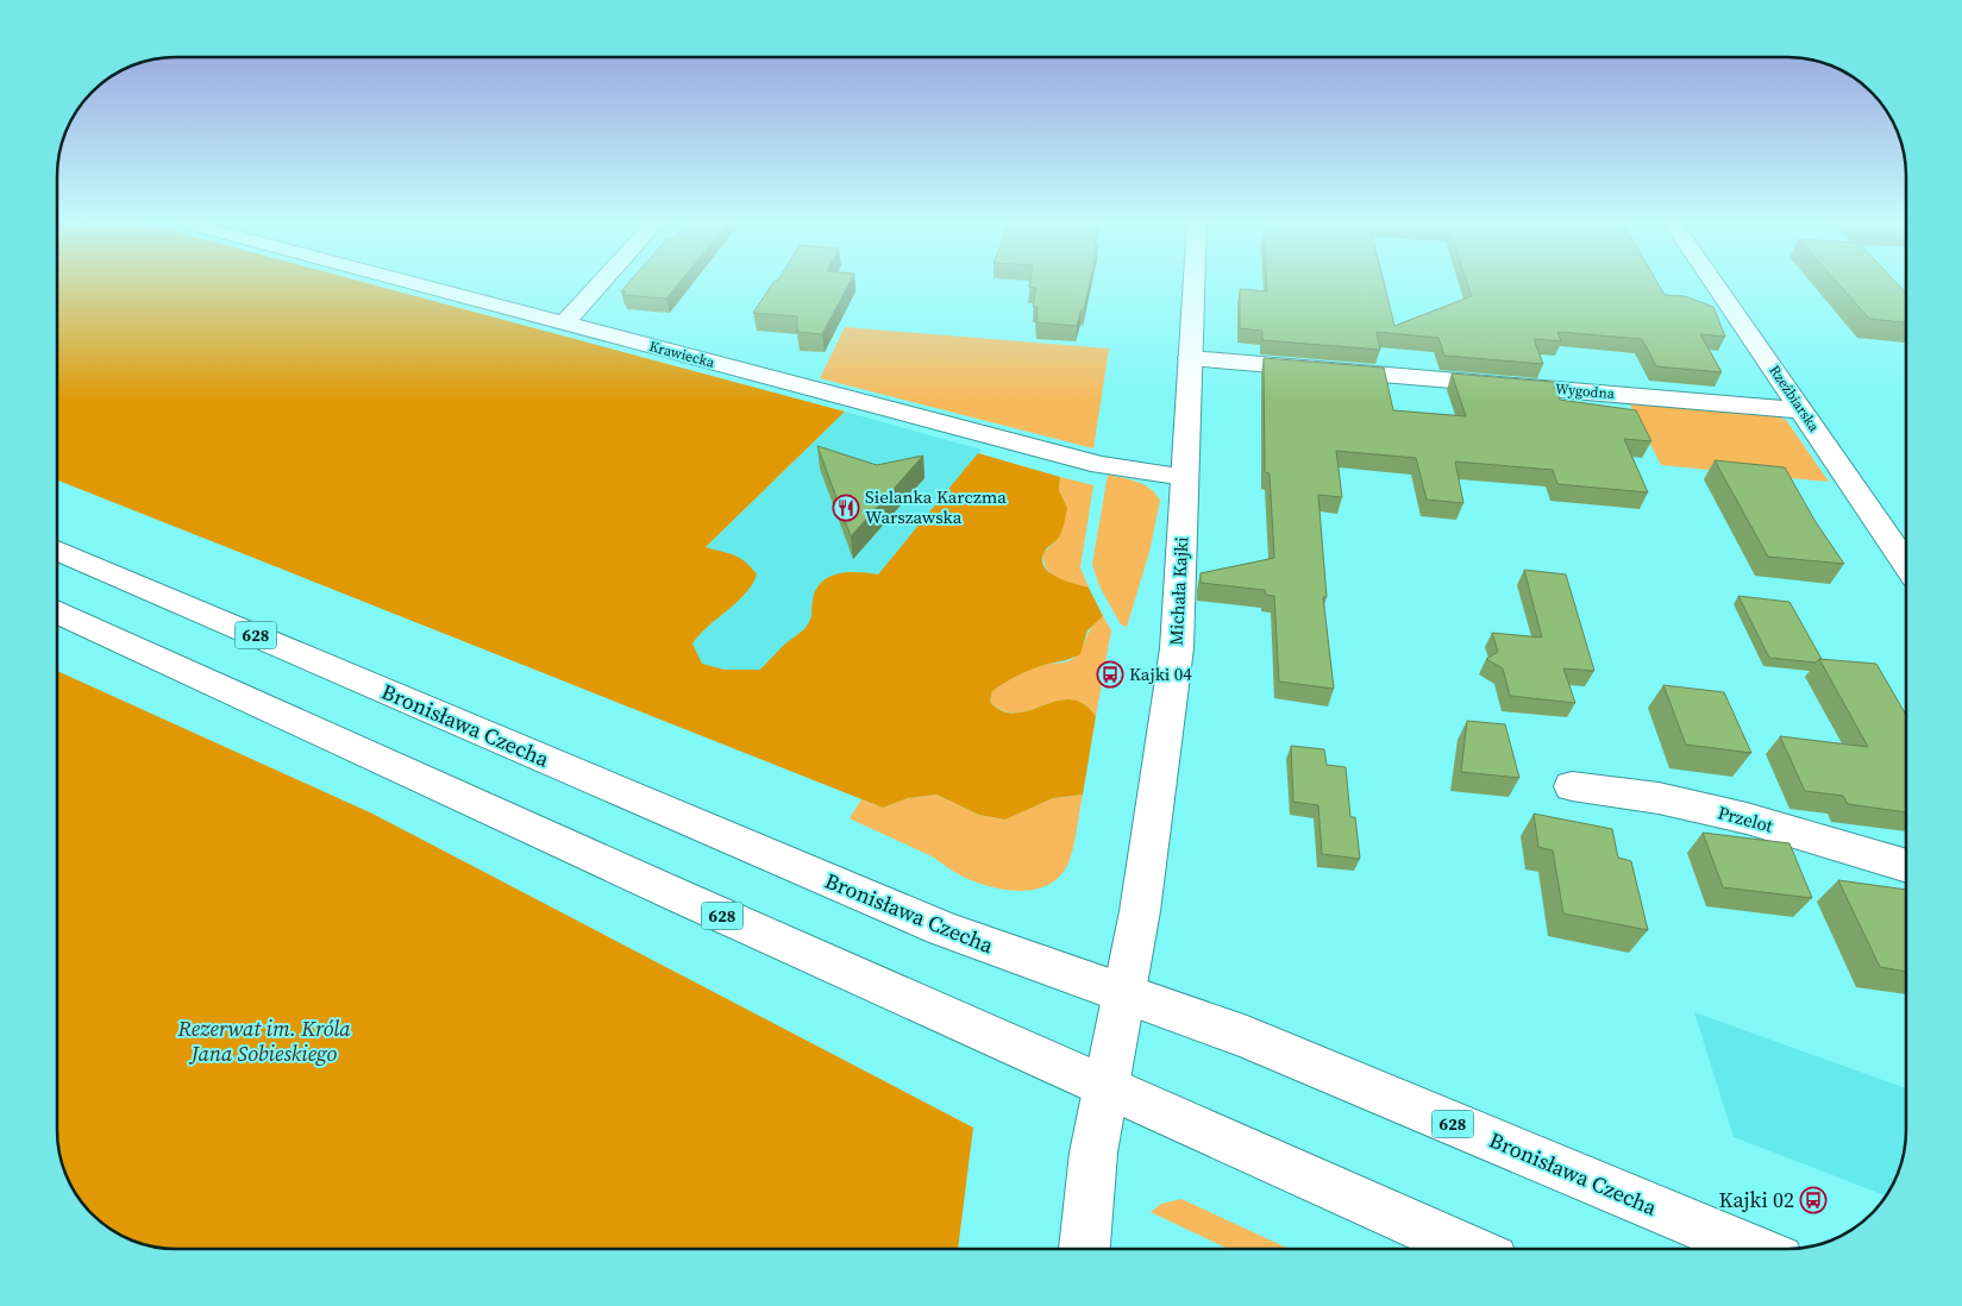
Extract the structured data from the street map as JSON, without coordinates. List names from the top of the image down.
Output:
{
  "streets": {
    "street": [
      "Krawiecka",
      "Wygodna",
      "Rzeźbiarska",
      "Michała Kajki",
      "628",
      "Bronisława Czecha",
      "Przelot"
    ]
  },
  "crossings": [
    ["Krawiecka", "Michała Kajki"],
    ["Wygodna", "Rzeźbiarska"],
    ["Wygodna", "Michała Kajki"],
    ["Michała Kajki", "628"],
    ["Michała Kajki", "Bronisława Czecha"]
  ],
  "parks": ["Rezerwat im. Króla Jana Sobieskiego"],
  "places": {
    "restaurant": ["Sielanka Karczma Warszawska"],
    "bus stop": ["Kajki 04", "Kajki 02"]
  }
}
